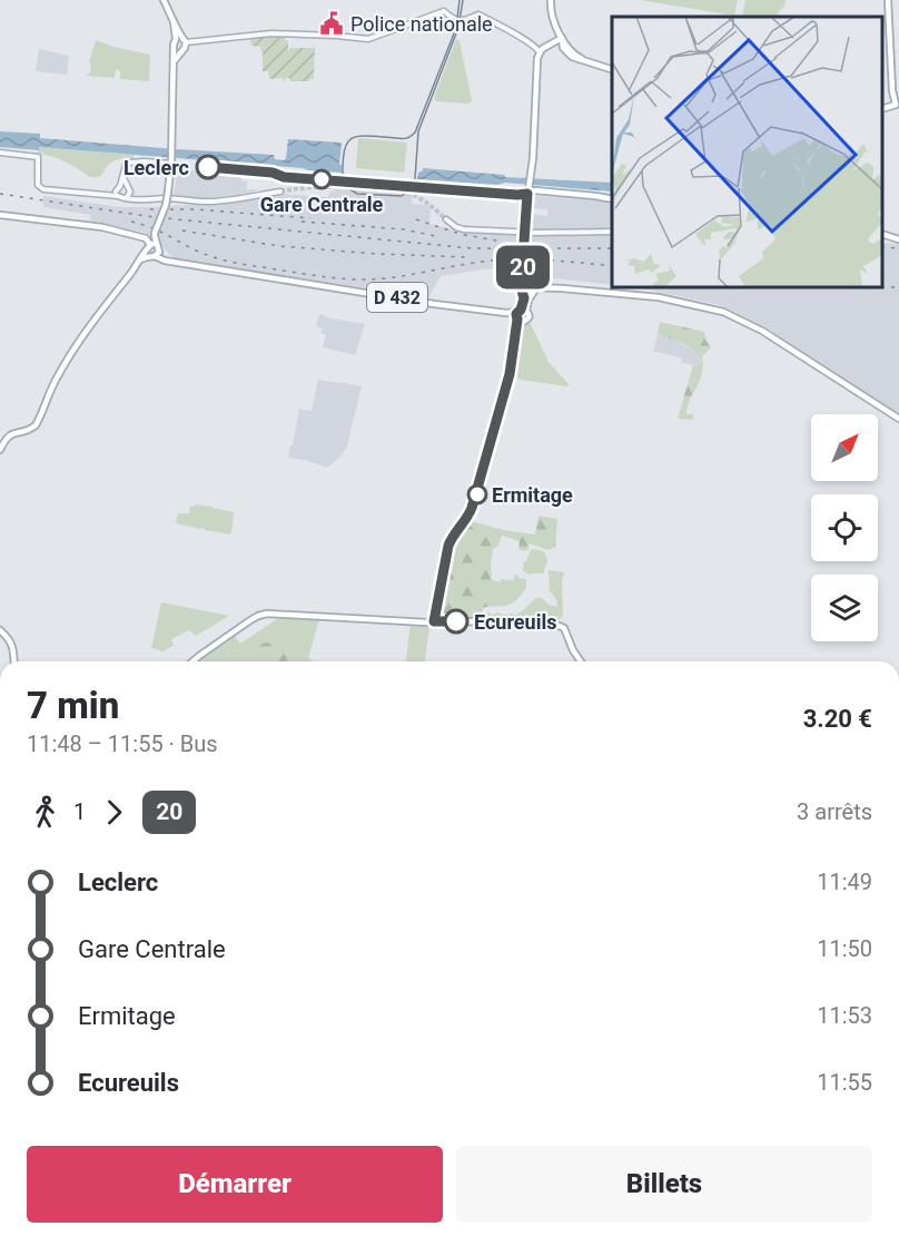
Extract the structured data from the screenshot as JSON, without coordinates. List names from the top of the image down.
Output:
{
  "streets": {
    "main road": ["D 432"]
  },
  "places": {
    "public building": ["Police nationale"],
    "other": [
      "Leclerc",
      "Gare Centrale",
      "Ermitage",
      "Ecureuils"
    ]
  },
  "lines": ["bus line 20"],
  "north": "top right",
  "page": {
    "on_map": "20",
    "heading": ["7 min", "11:48 – 11:55 · Bus", "3.20 €"],
    "legs": ["1", "20", "3 arrêts"],
    "list": [
      {
        "name": "Leclerc",
        "value": "11:49"
      },
      {
        "name": "Gare Centrale",
        "value": "11:50"
      },
      {
        "name": "Ermitage",
        "value": "11:53"
      },
      {
        "name": "Ecureuils",
        "value": "11:55"
      }
    ],
    "buttons": ["Démarrer", "Billets"]
  }
}
